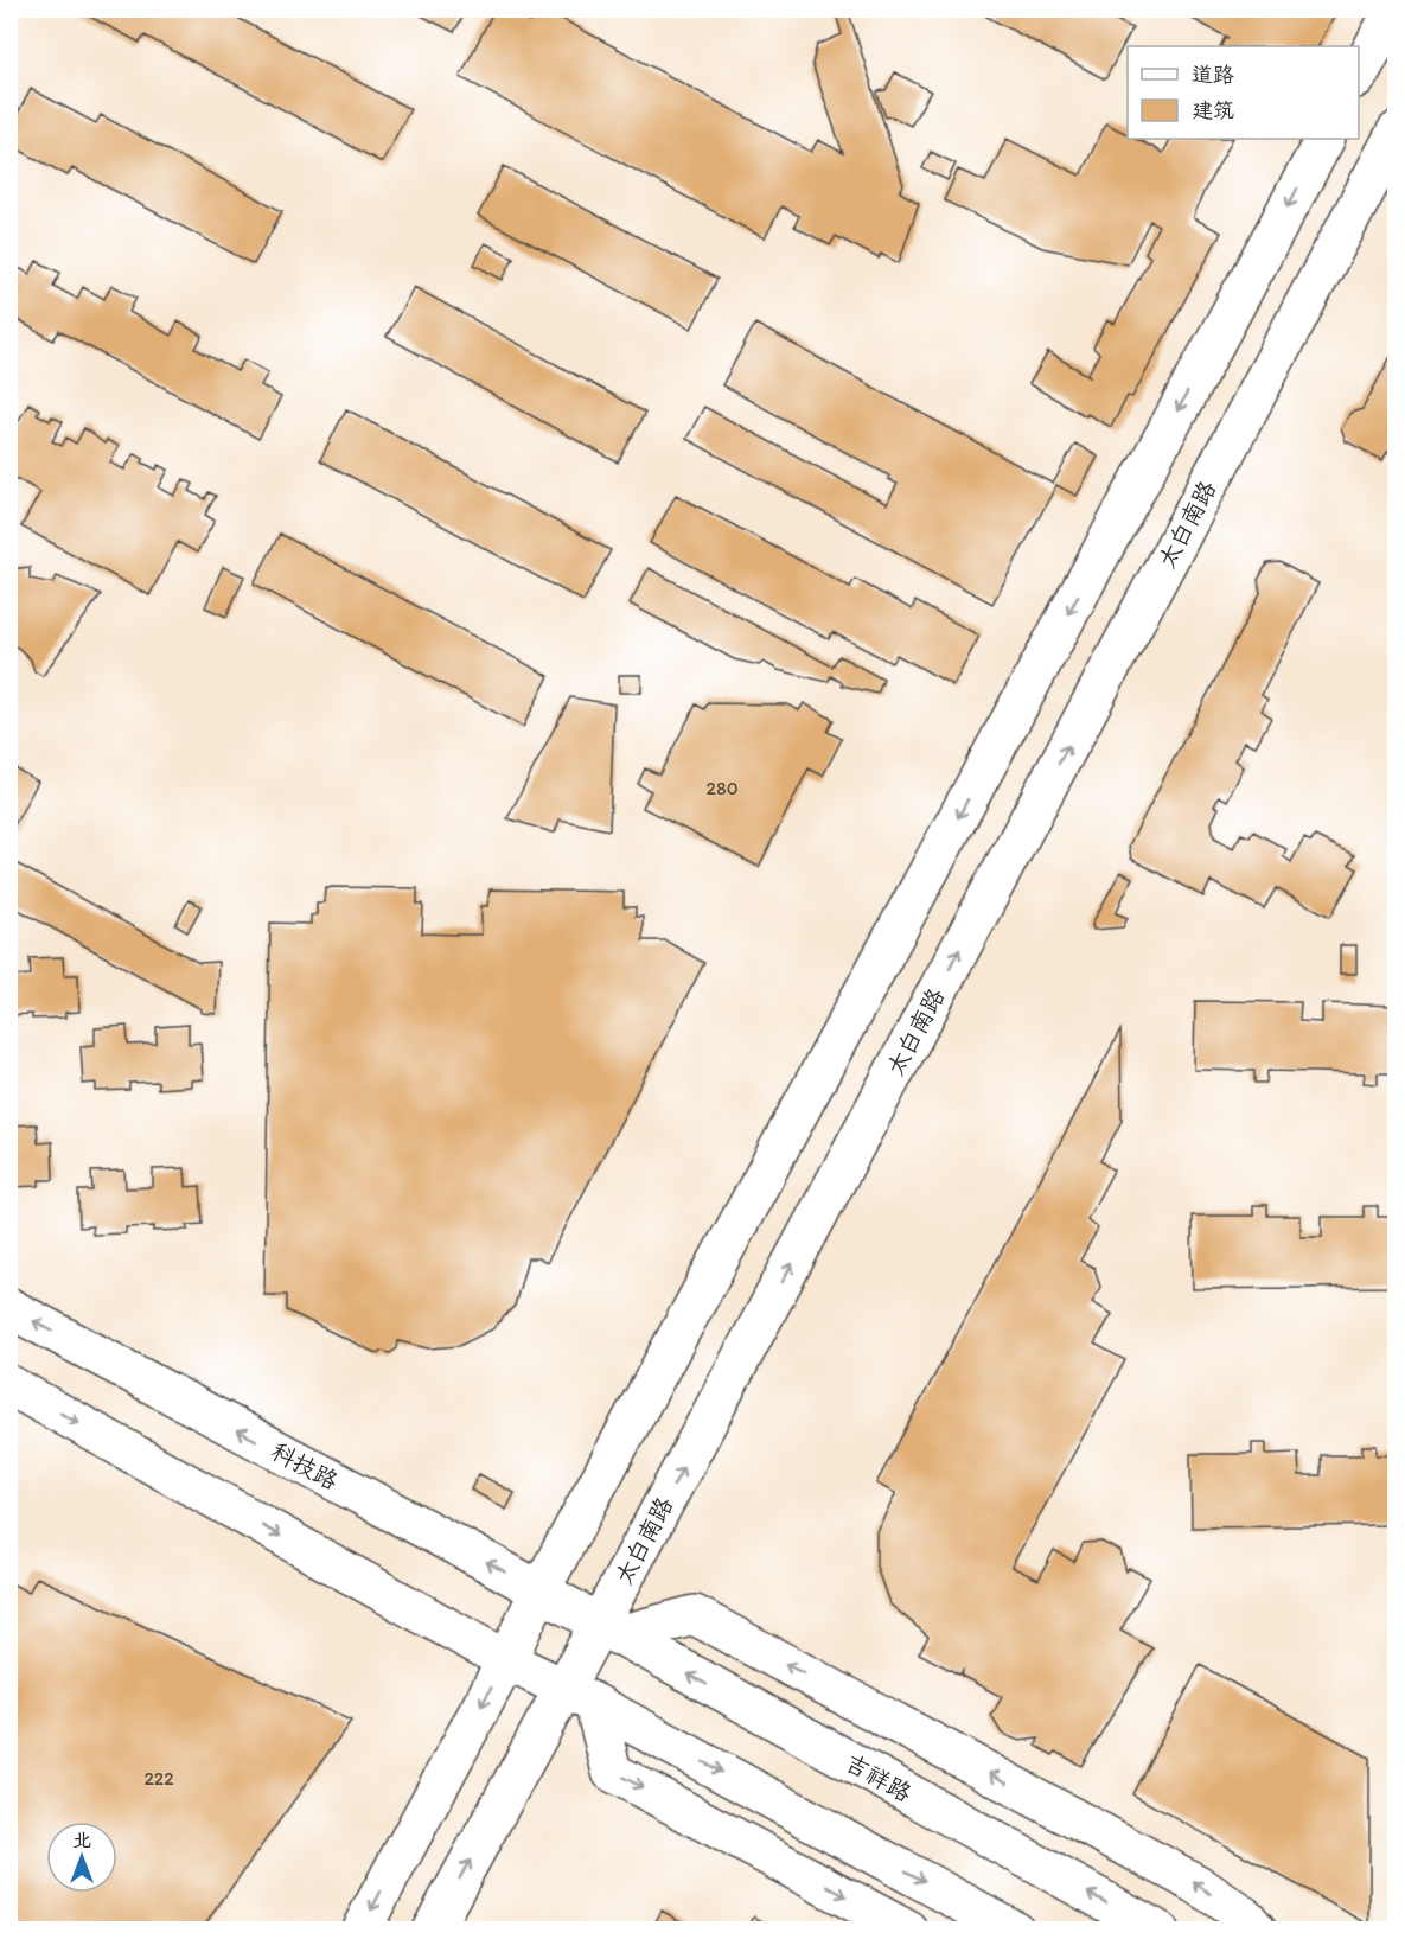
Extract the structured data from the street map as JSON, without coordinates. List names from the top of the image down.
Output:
{
  "streets": {
    "main road": ["太白南路", "科技路", "吉祥路"]
  },
  "crossings": [
    ["太白南路", "科技路"],
    ["太白南路", "吉祥路"],
    ["科技路", "吉祥路"]
  ],
  "house_numbers": ["280", "222"],
  "legend": ["道路", "建筑"],
  "north": "top"
}
